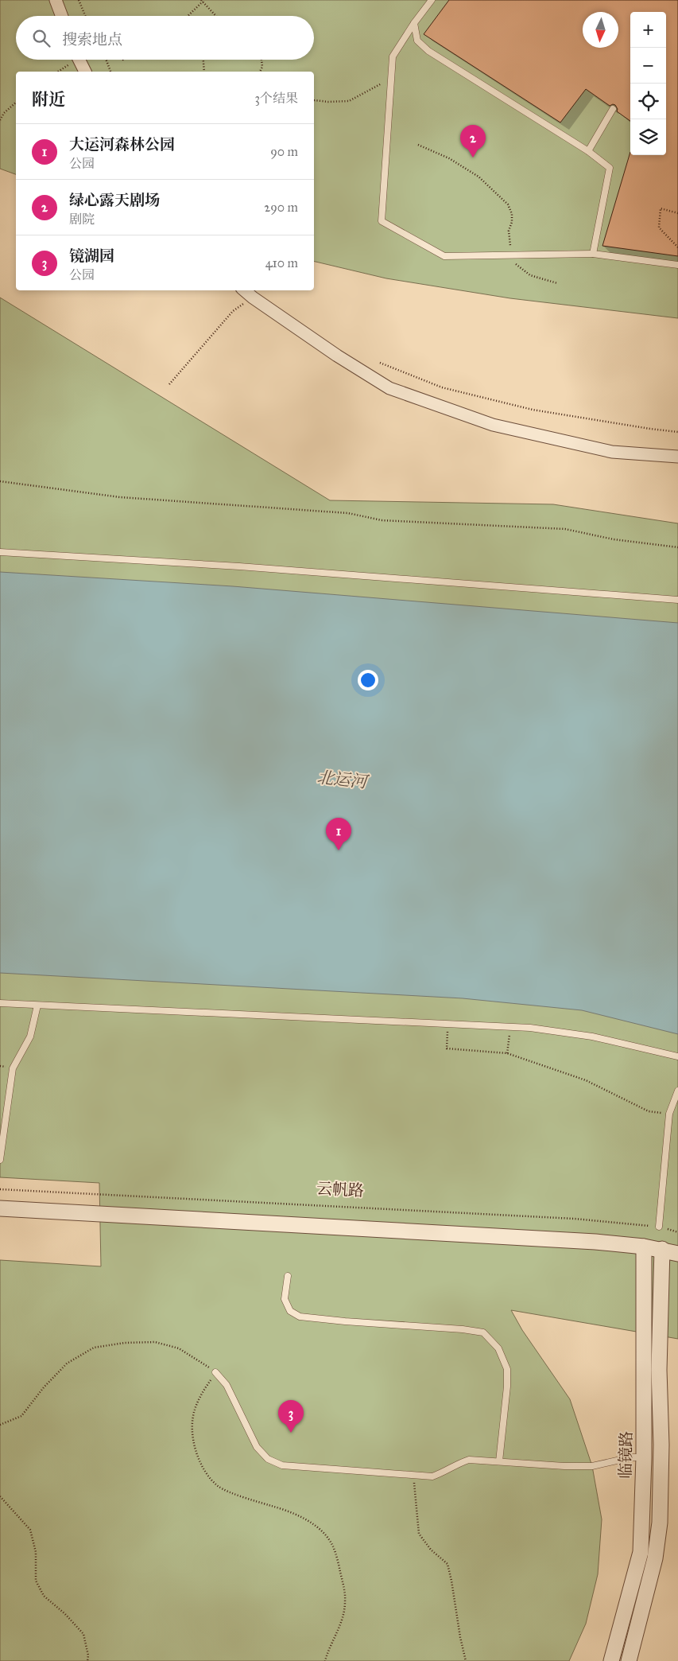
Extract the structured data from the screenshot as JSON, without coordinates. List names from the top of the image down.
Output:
{
  "streets": {
    "street": ["临镜路"],
    "path": ["云帆路"]
  },
  "water": ["北运河"],
  "north": "bottom",
  "page": {
    "map_buttons": ["+", "−"],
    "search": "搜索地点",
    "heading": ["附近", "3个结果"],
    "list": [
      {
        "mark": "1",
        "name": "大运河森林公园",
        "note": "公园",
        "value": "90 m"
      },
      {
        "mark": "2",
        "name": "绿心露天剧场",
        "note": "剧院",
        "value": "290 m"
      },
      {
        "mark": "3",
        "name": "镜湖园",
        "note": "公园",
        "value": "410 m"
      }
    ],
    "pins": ["2", "1", "3"]
  }
}
